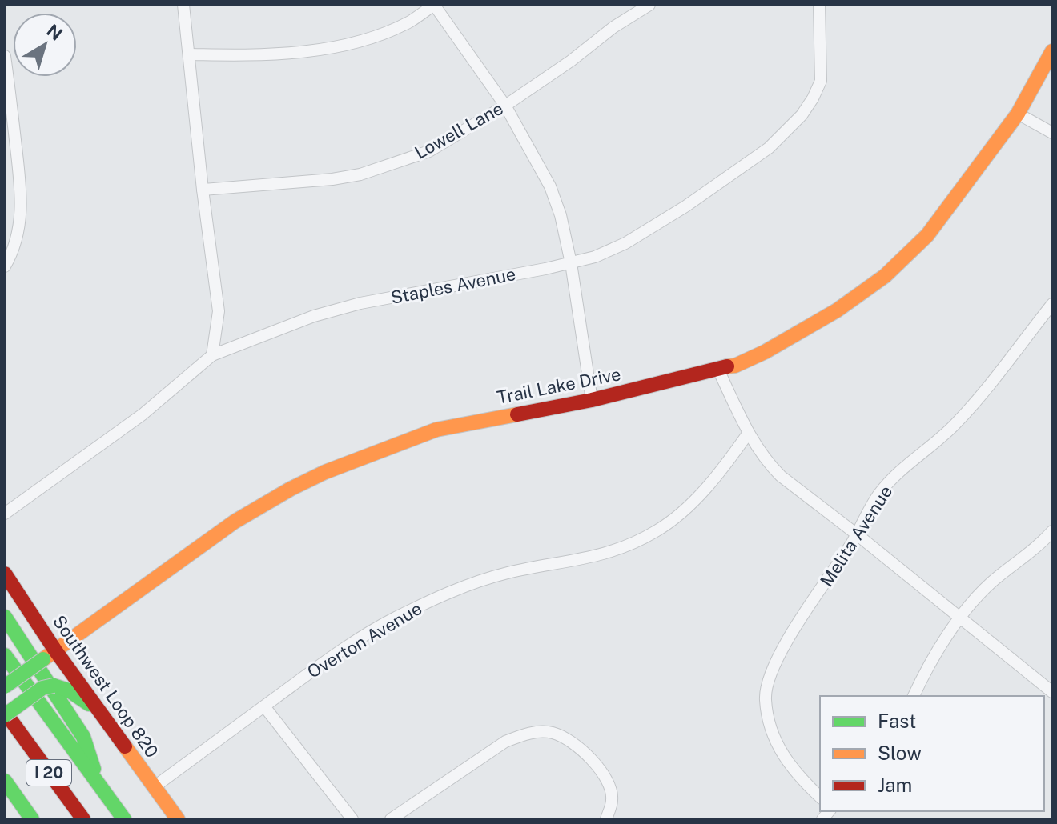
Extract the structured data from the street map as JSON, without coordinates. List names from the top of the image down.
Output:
{
  "streets": {
    "main road": ["Trail Lake Drive", "Southwest Loop 820", "I 20"],
    "street": [
      "Lowell Lane",
      "Staples Avenue",
      "Melita Avenue",
      "Overton Avenue"
    ]
  },
  "crossings": [
    ["Trail Lake Drive", "Southwest Loop 820"],
    ["Overton Avenue", "Southwest Loop 820"]
  ],
  "legend": ["Fast", "Slow", "Jam"],
  "north": "top right"
}
